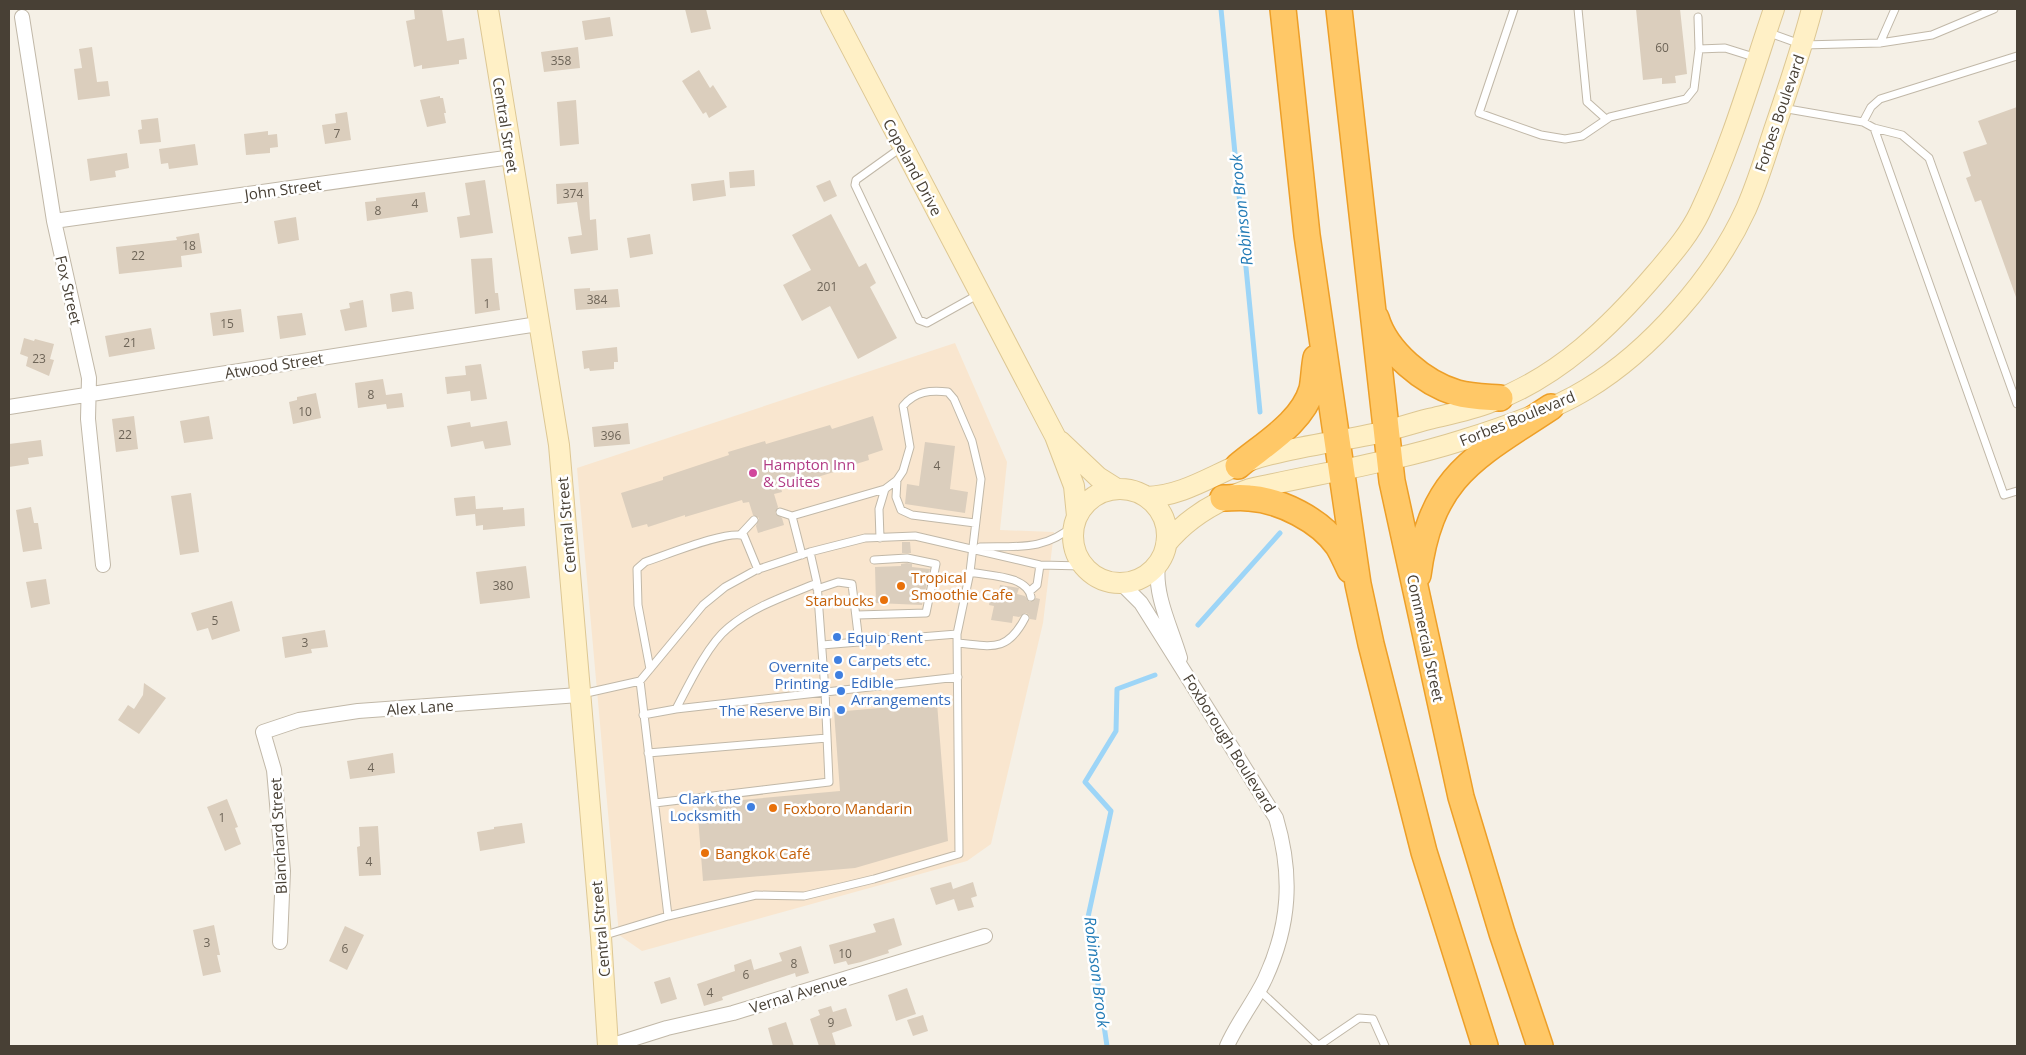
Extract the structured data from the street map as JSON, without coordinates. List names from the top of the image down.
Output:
{
  "streets": {
    "highway": ["Commercial Street"],
    "street": [
      "Forbes Boulevard",
      "Central Street",
      "Copeland Drive",
      "John Street",
      "Fox Street",
      "Atwood Street",
      "Alex Lane",
      "Foxborough Boulevard",
      "Blanchard Street",
      "Vernal Avenue"
    ]
  },
  "crossings": [
    ["Forbes Boulevard", "Commercial Street"],
    ["Forbes Boulevard", "Foxborough Boulevard"],
    ["Central Street", "John Street"],
    ["Central Street", "Atwood Street"],
    ["Central Street", "Alex Lane"],
    ["Central Street", "Vernal Avenue"],
    ["John Street", "Fox Street"],
    ["Fox Street", "Atwood Street"],
    ["Alex Lane", "Blanchard Street"]
  ],
  "water": ["Robinson Brook"],
  "places": [
    "Hampton Inn & Suites",
    "Tropical Smoothie Cafe",
    "Starbucks",
    "Equip Rent",
    "Carpets etc.",
    "Overnite Printing",
    "Edible Arrangements",
    "The Reserve Bin",
    "Clark the Locksmith",
    "Foxboro Mandarin",
    "Bangkok Café"
  ],
  "house_numbers": [
    "60",
    "358",
    "7",
    "374",
    "4",
    "8",
    "18",
    "22",
    "201",
    "384",
    "1",
    "15",
    "21",
    "23",
    "8",
    "10",
    "22",
    "396",
    "4",
    "380",
    "5",
    "3",
    "4",
    "1",
    "4",
    "3",
    "6",
    "10",
    "8",
    "6",
    "4",
    "9"
  ]
}
